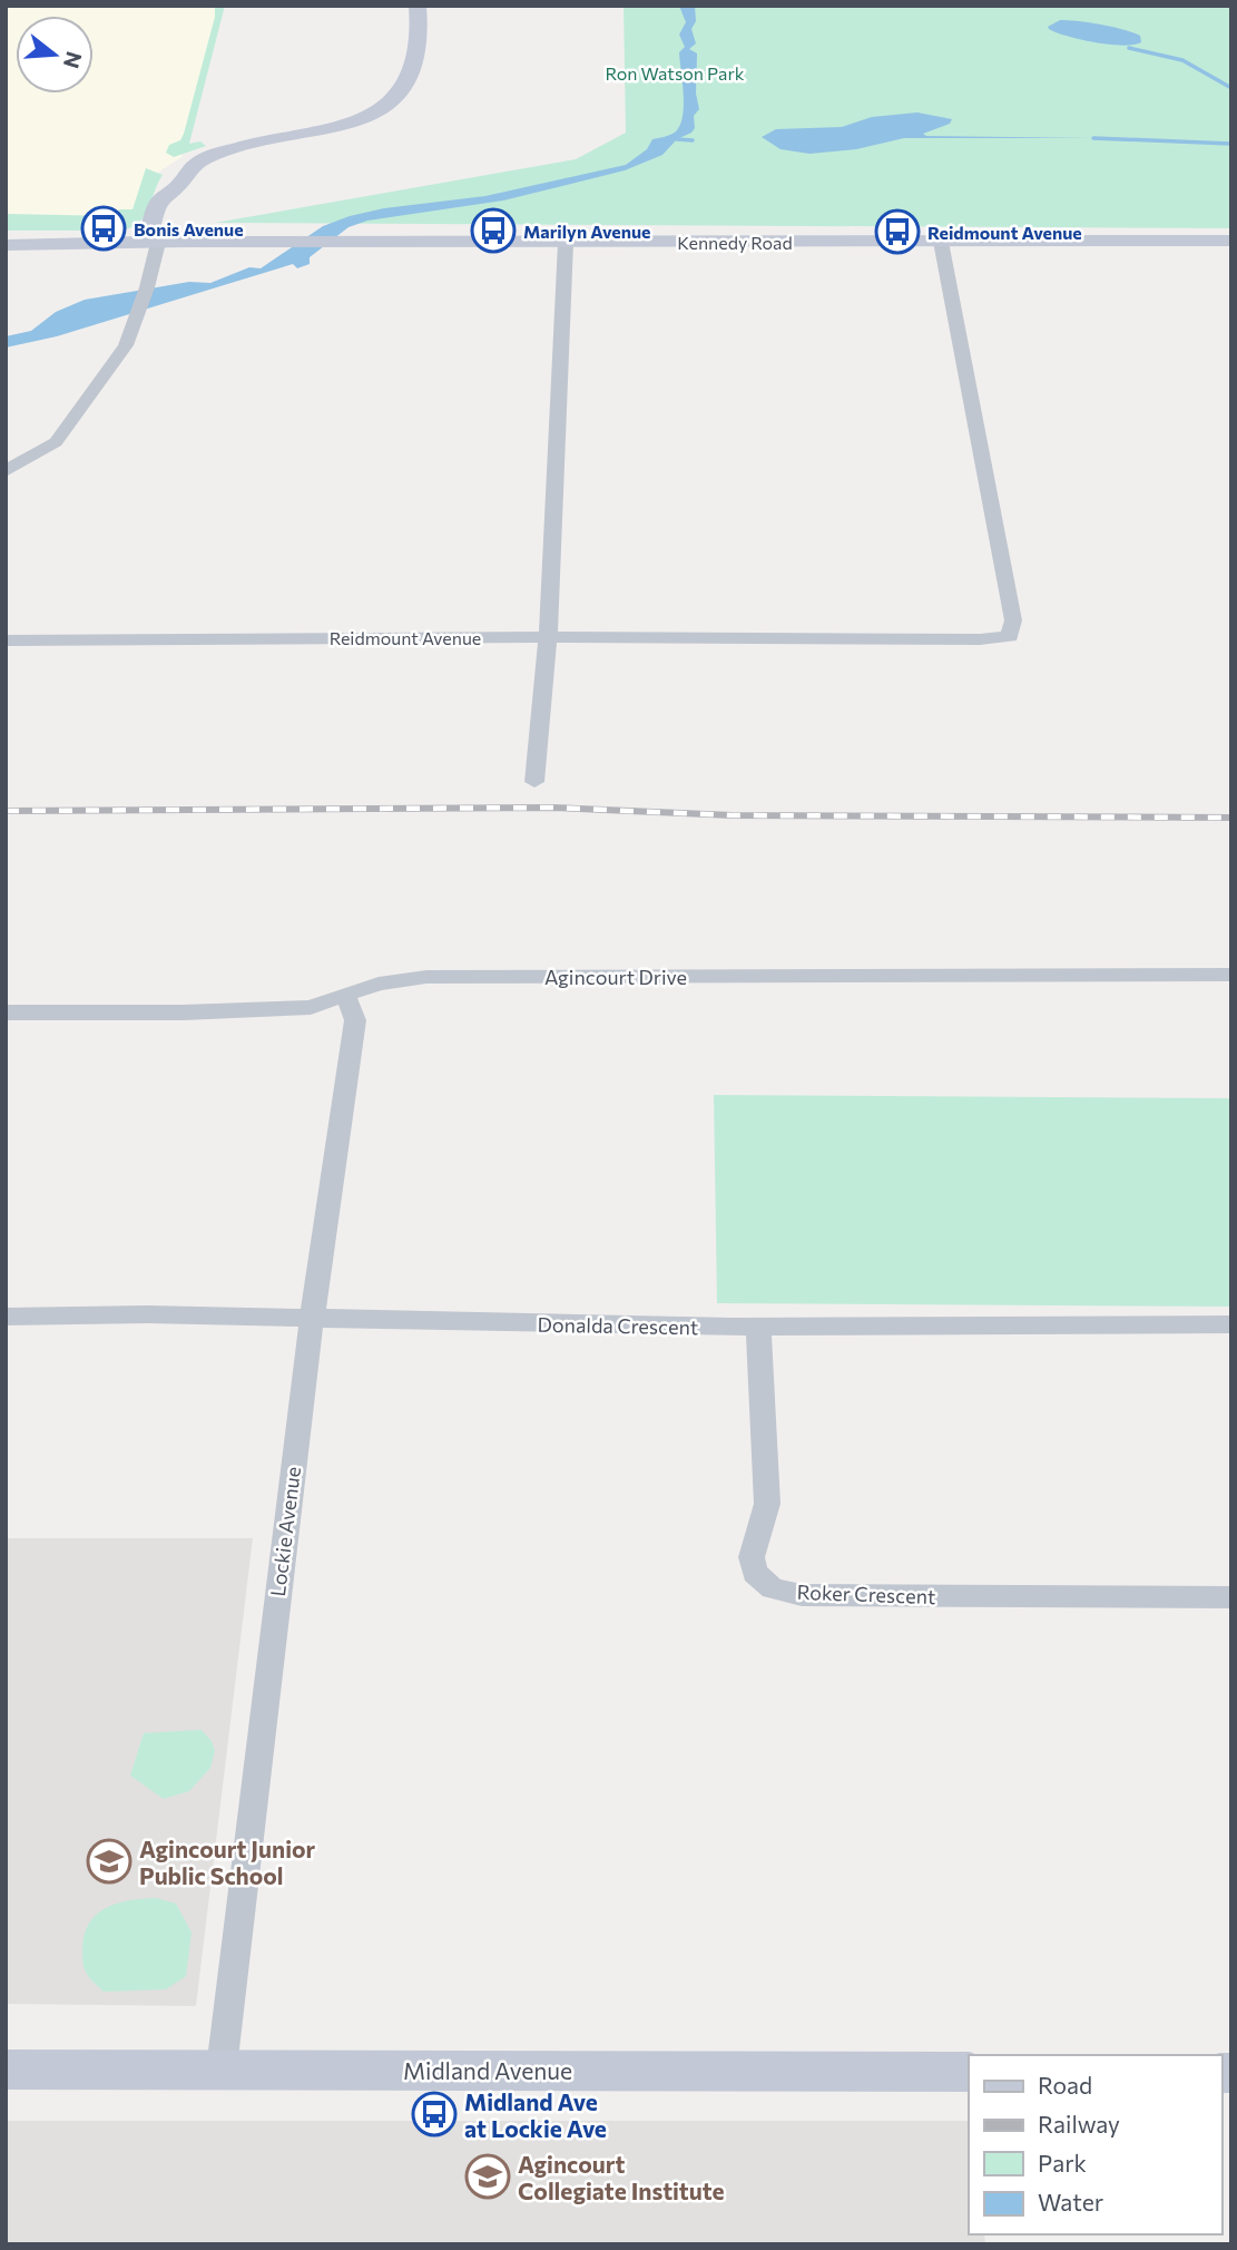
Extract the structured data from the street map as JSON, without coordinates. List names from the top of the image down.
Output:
{
  "streets": {
    "main road": ["Kennedy Road", "Midland Avenue"],
    "street": [
      "Reidmount Avenue",
      "Agincourt Drive",
      "Donalda Crescent",
      "Lockie Avenue",
      "Roker Crescent"
    ]
  },
  "crossings": [
    ["Kennedy Road", "Reidmount Avenue"],
    ["Agincourt Drive", "Lockie Avenue"],
    ["Donalda Crescent", "Lockie Avenue"],
    ["Donalda Crescent", "Roker Crescent"],
    ["Lockie Avenue", "Midland Avenue"]
  ],
  "parks": ["Ron Watson Park"],
  "places": {
    "bus stop": [
      "Bonis Avenue",
      "Marilyn Avenue",
      "Reidmount Avenue",
      "Midland Ave at Lockie Ave"
    ],
    "school or university": ["Agincourt Junior Public School", "Agincourt Collegiate Institute"]
  },
  "legend": [
    "Road",
    "Railway",
    "Park",
    "Water"
  ],
  "north": "right"
}
